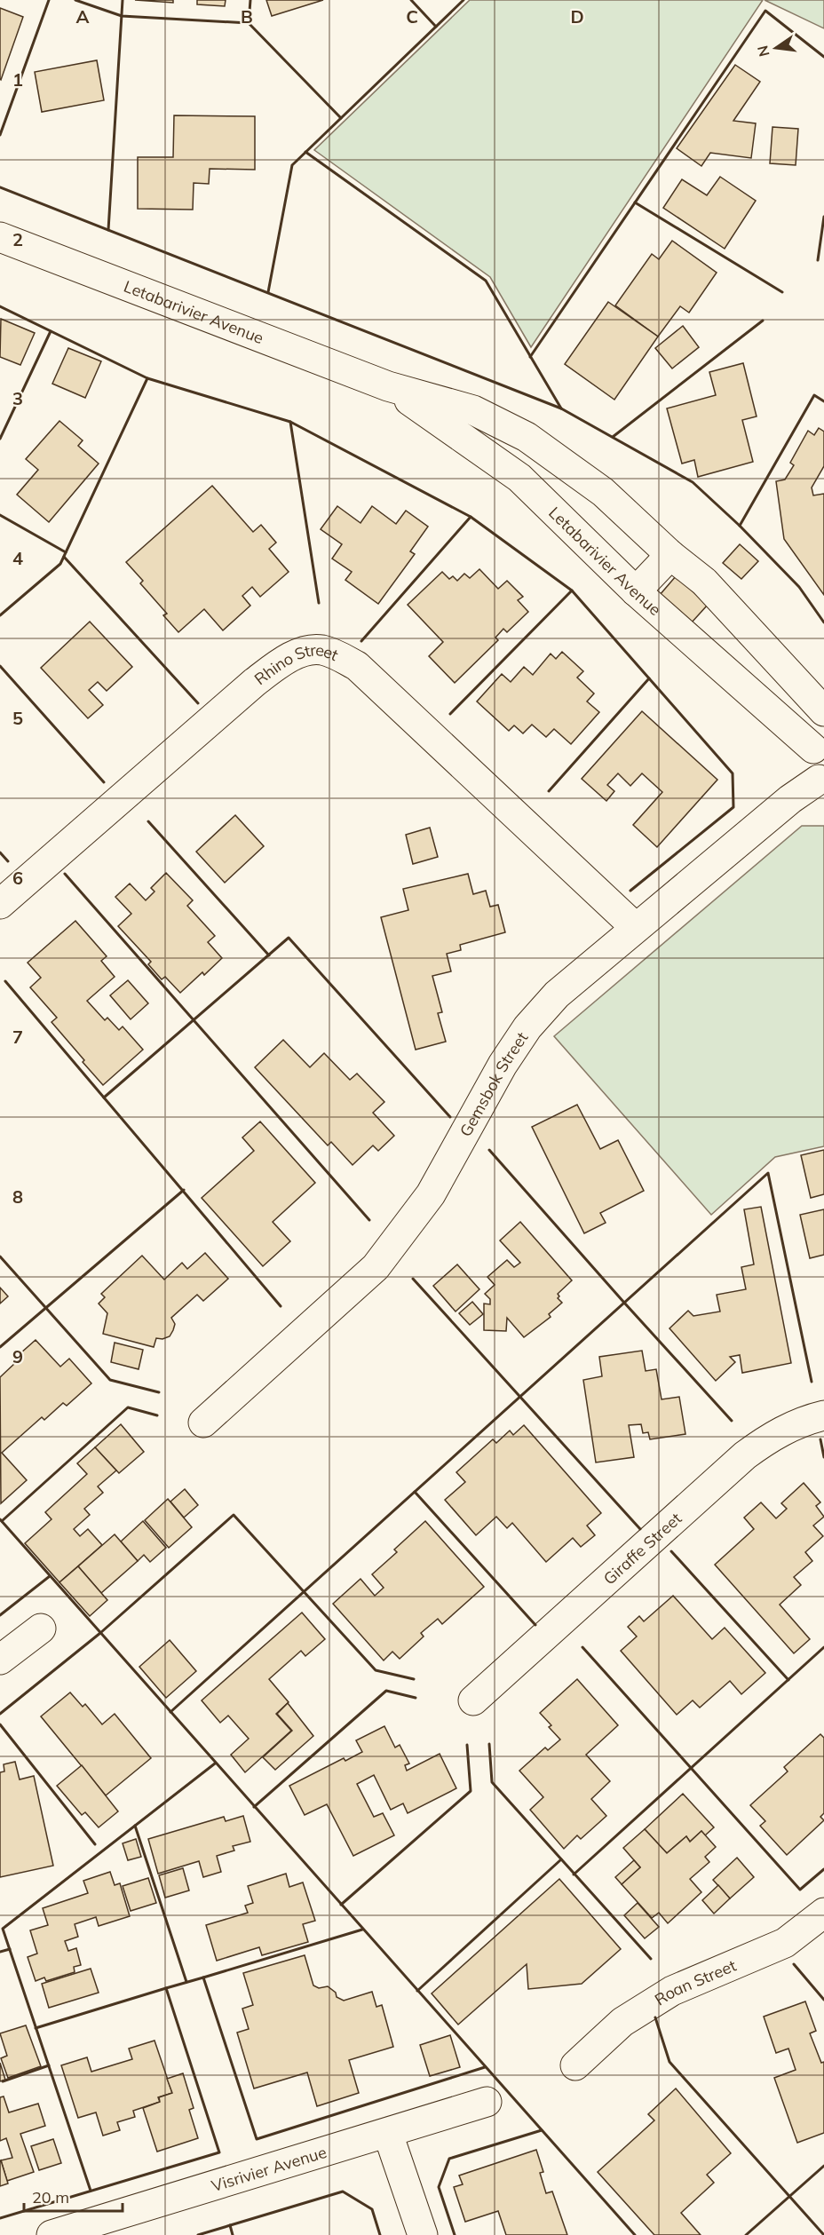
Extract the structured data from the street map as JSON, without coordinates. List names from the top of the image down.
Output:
{
  "streets": {
    "street": [
      "Letabarivier Avenue",
      "Rhino Street",
      "Gemsbok Street",
      "Giraffe Street",
      "Roan Street",
      "Visrivier Avenue"
    ]
  },
  "crossings": [
    ["Rhino Street", "Gemsbok Street"]
  ],
  "scale_bar": "20 m",
  "north": "left",
  "grid": {
    "columns": [
      "A",
      "B",
      "C",
      "D"
    ],
    "rows": [
      "1",
      "2",
      "3",
      "4",
      "5",
      "6",
      "7",
      "8",
      "9"
    ]
  }
}
